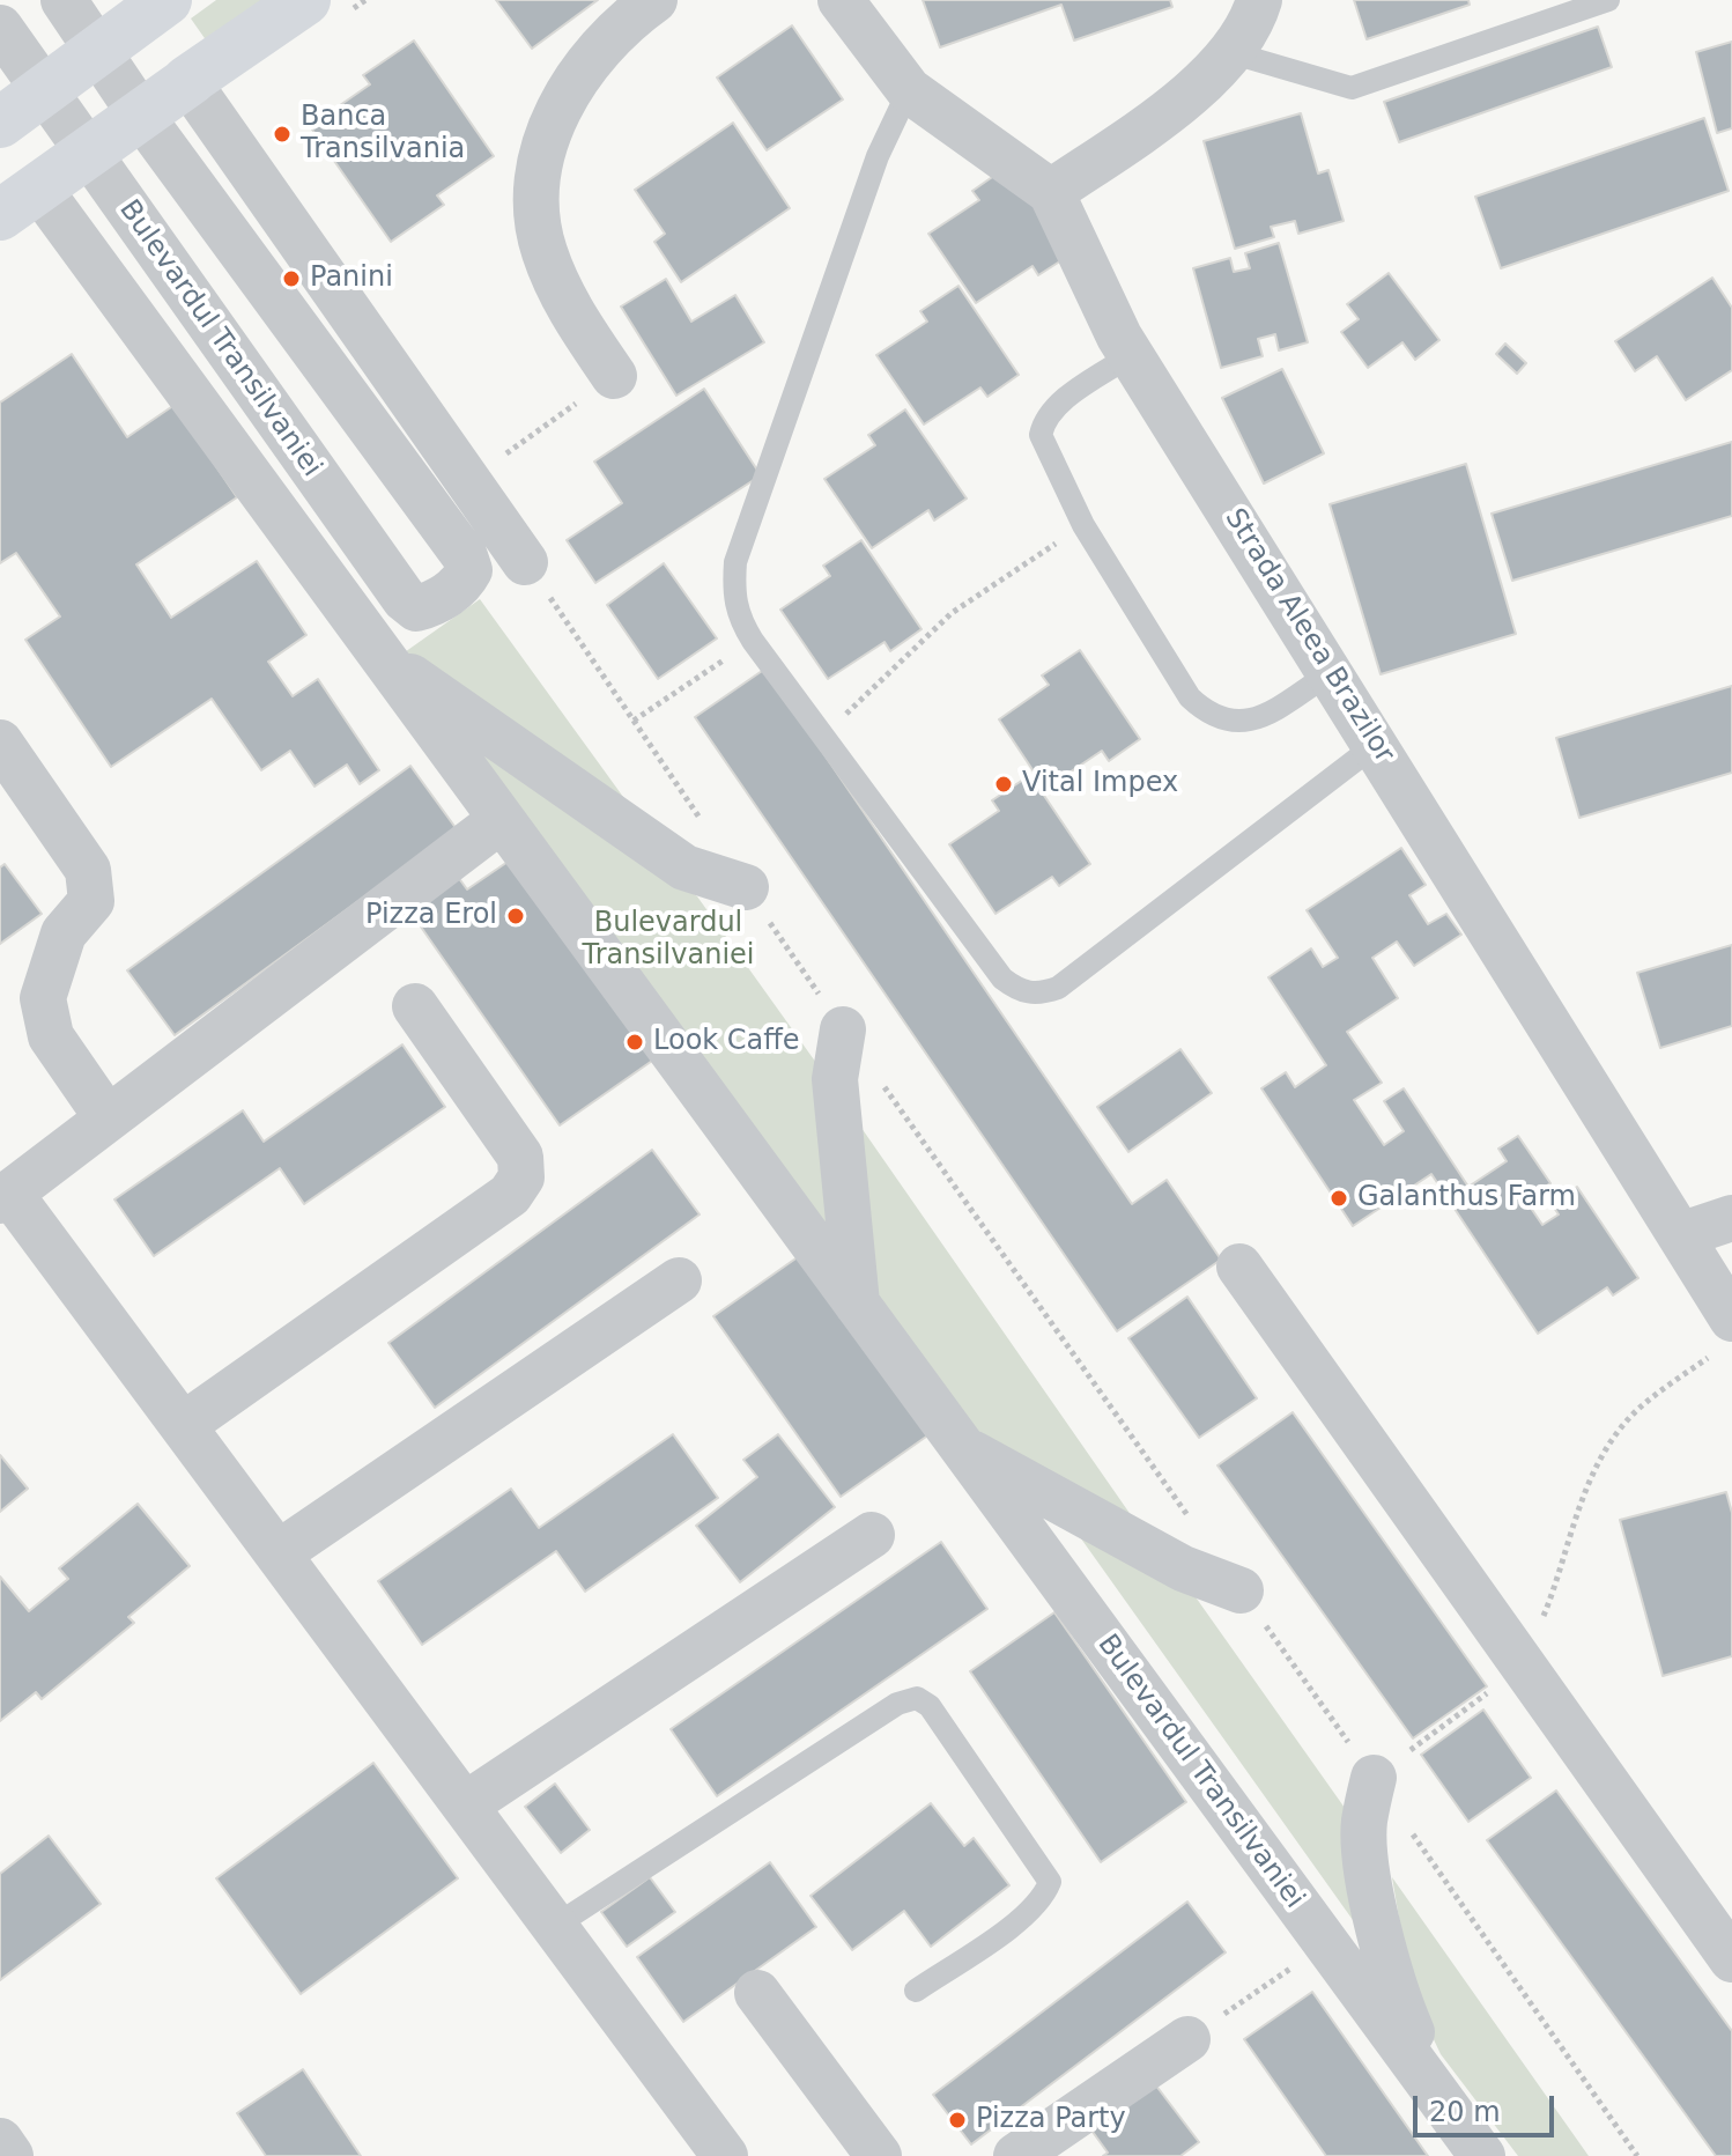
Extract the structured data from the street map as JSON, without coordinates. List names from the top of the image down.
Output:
{
  "streets": {
    "street": ["Bulevardul Transilvaniei", "Strada Aleea Brazilor"]
  },
  "parks": ["Bulevardul Transilvaniei"],
  "places": [
    "Banca Transilvania",
    "Panini",
    "Vital Impex",
    "Pizza Erol",
    "Look Caffe",
    "Galanthus Farm",
    "Pizza Party"
  ],
  "scale_bar": "20 m"
}
